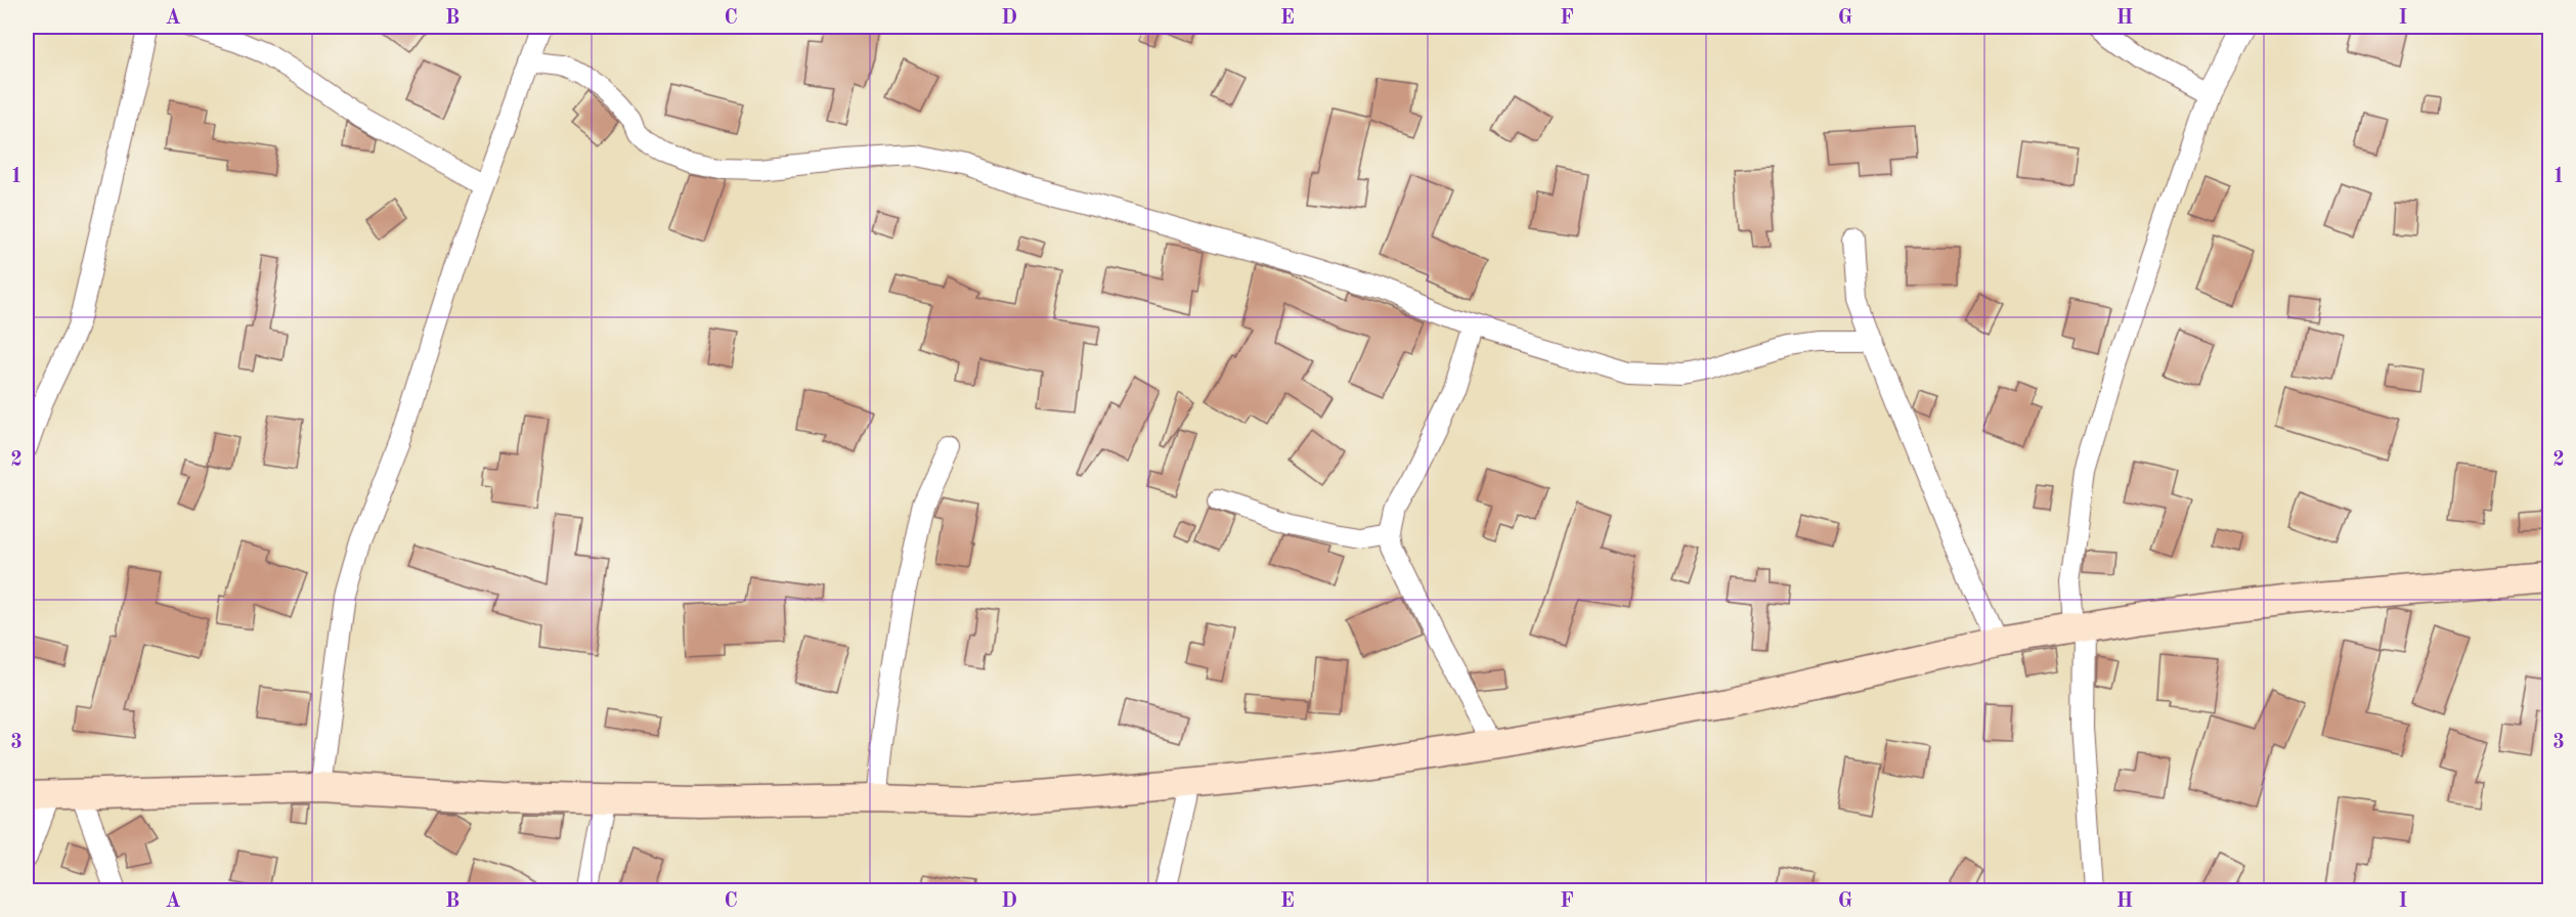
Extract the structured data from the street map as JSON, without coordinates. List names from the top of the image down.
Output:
{
  "grid": {
    "columns": [
      "A",
      "B",
      "C",
      "D",
      "E",
      "F",
      "G",
      "H",
      "I"
    ],
    "rows": ["1", "2", "3"]
  }
}
